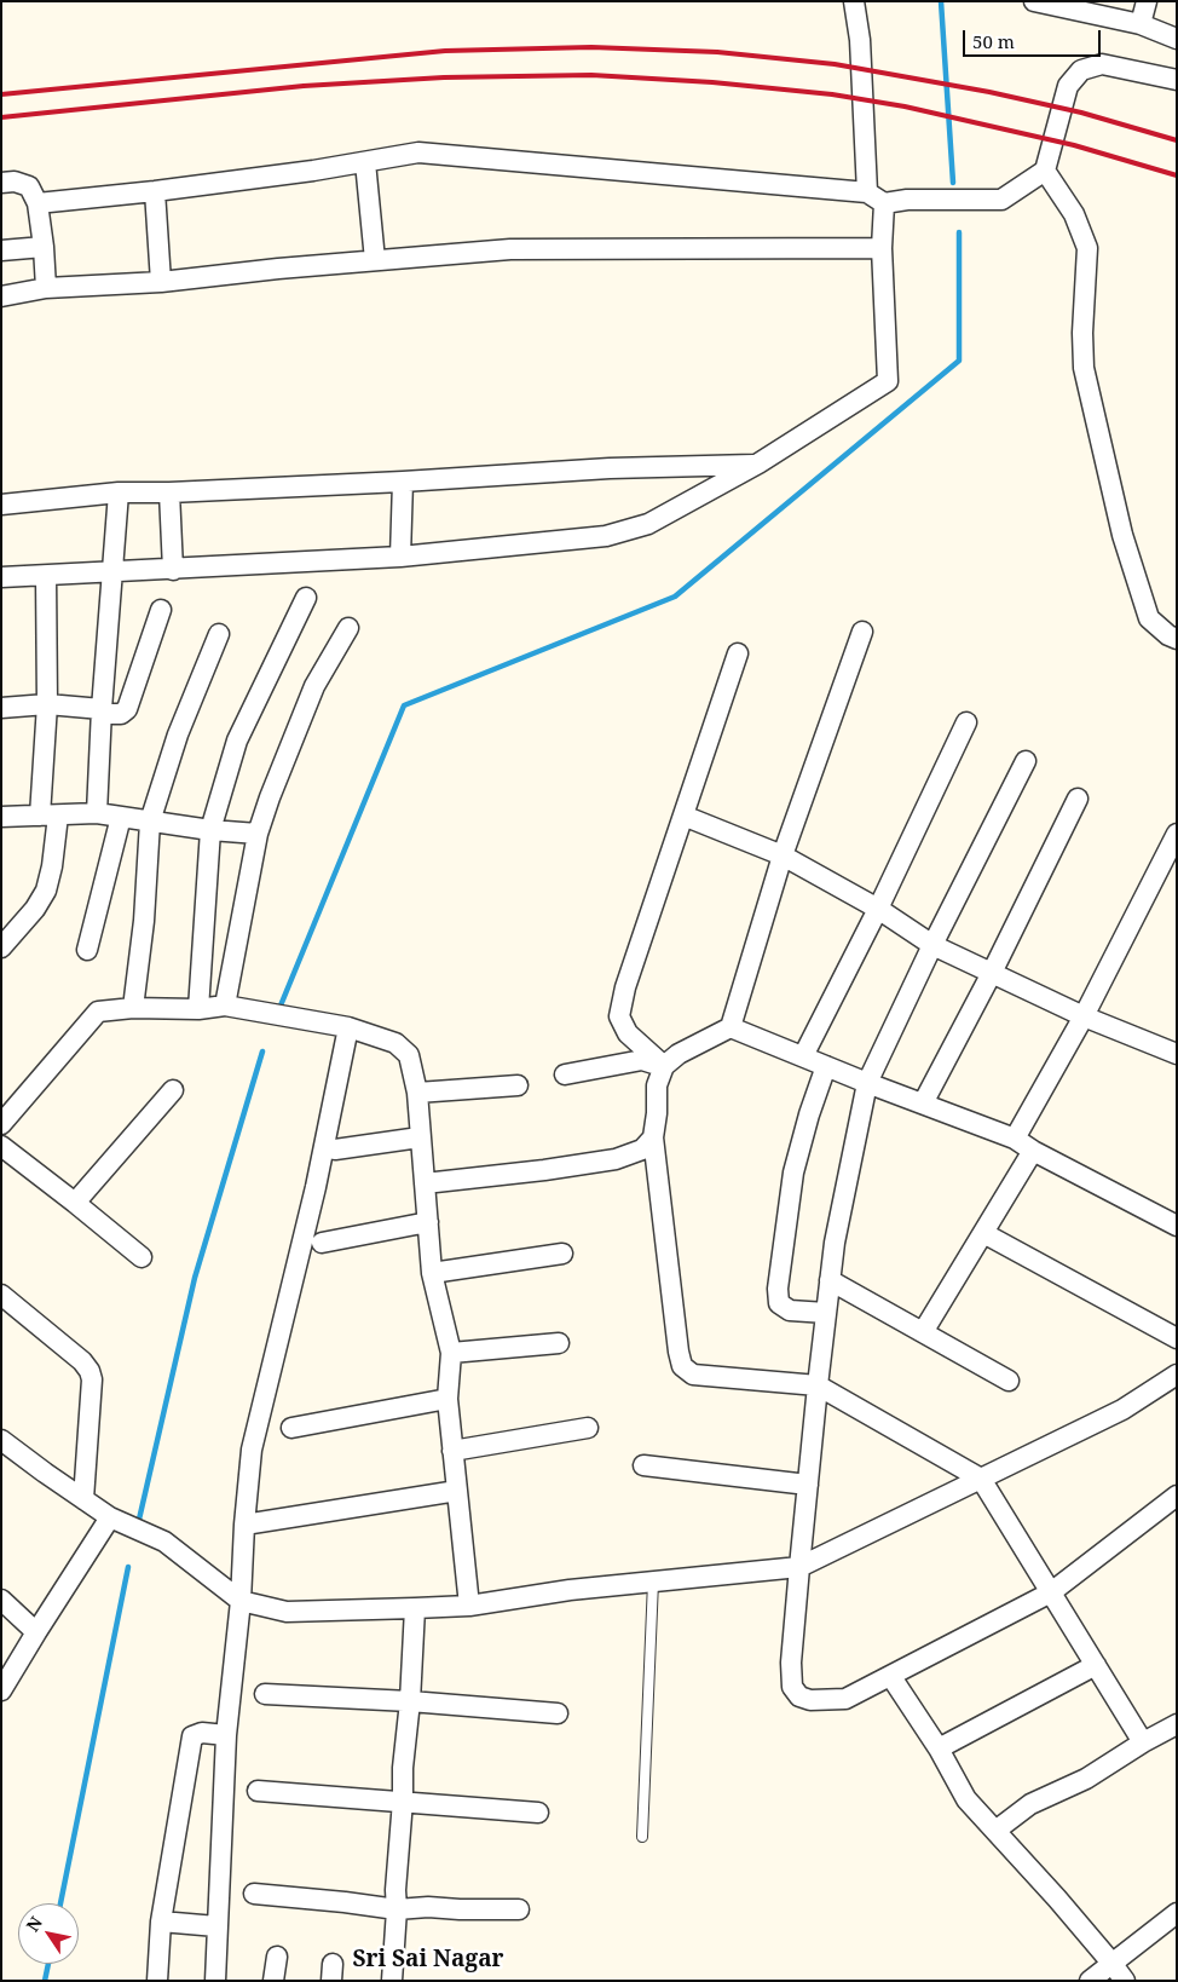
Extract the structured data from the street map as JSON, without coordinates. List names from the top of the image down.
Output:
{
  "districts": ["Sri Sai Nagar"],
  "scale_bar": "50 m",
  "north": "top left"
}
